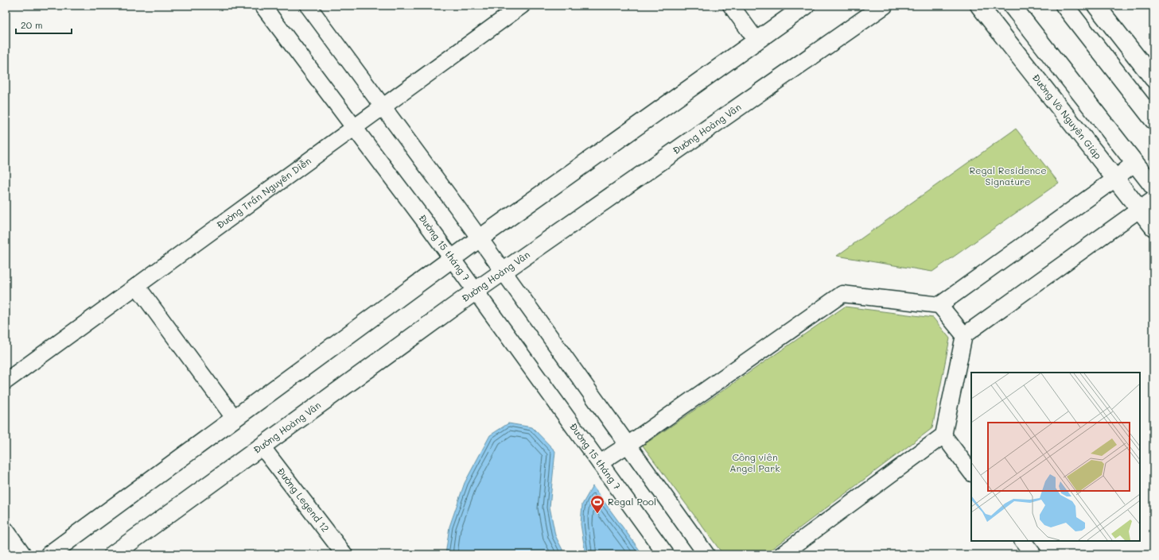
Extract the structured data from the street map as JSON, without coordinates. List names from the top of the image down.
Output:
{
  "streets": {
    "street": [
      "Đường Võ Nguyên Giáp",
      "Đường Hoàng Vân",
      "Đường Trần Nguyên Diễn",
      "Đường 15 tháng 7",
      "Đường Legend 12"
    ]
  },
  "crossings": [
    ["Đường Hoàng Vân", "Đường 15 tháng 7"],
    ["Đường Hoàng Vân", "Đường Legend 12"],
    ["Đường Trần Nguyên Diễn", "Đường 15 tháng 7"]
  ],
  "parks": ["Regal Residence Signature", "Công viên Angel Park"],
  "places": {
    "sports": ["Regal Pool"]
  },
  "scale_bar": "20 m"
}
